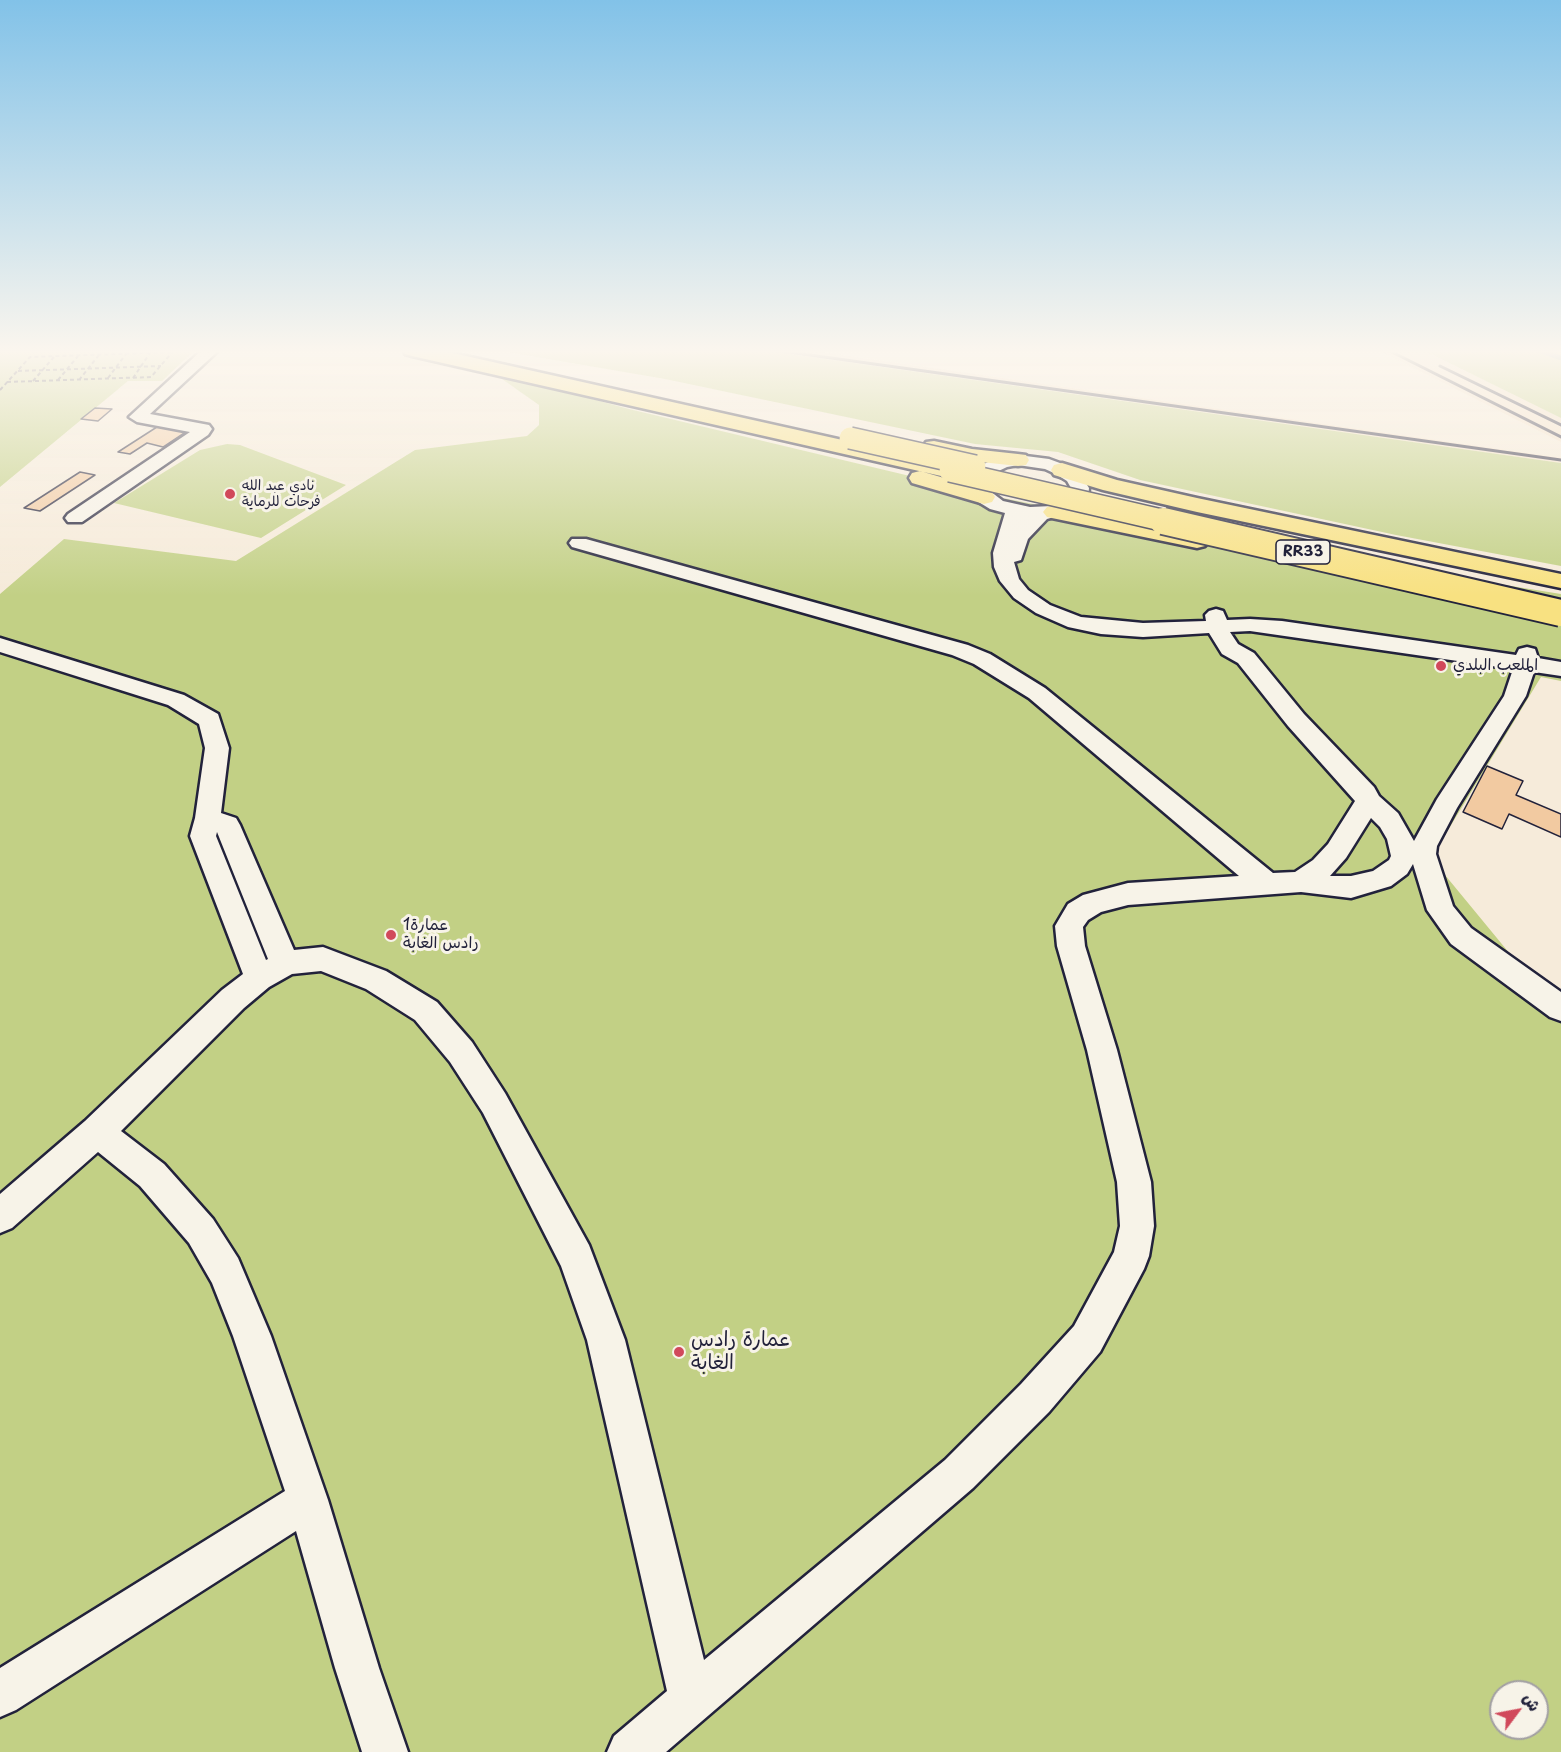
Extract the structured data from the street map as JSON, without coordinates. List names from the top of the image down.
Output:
{
  "streets": {
    "highway": ["RR33"]
  },
  "places": [
    "نادي عبد الله فرحات للرماية",
    "الملعب البلدي",
    "1عمارة رادس الغابة",
    "عمارة رادس الغابة"
  ],
  "north": "top right"
}
